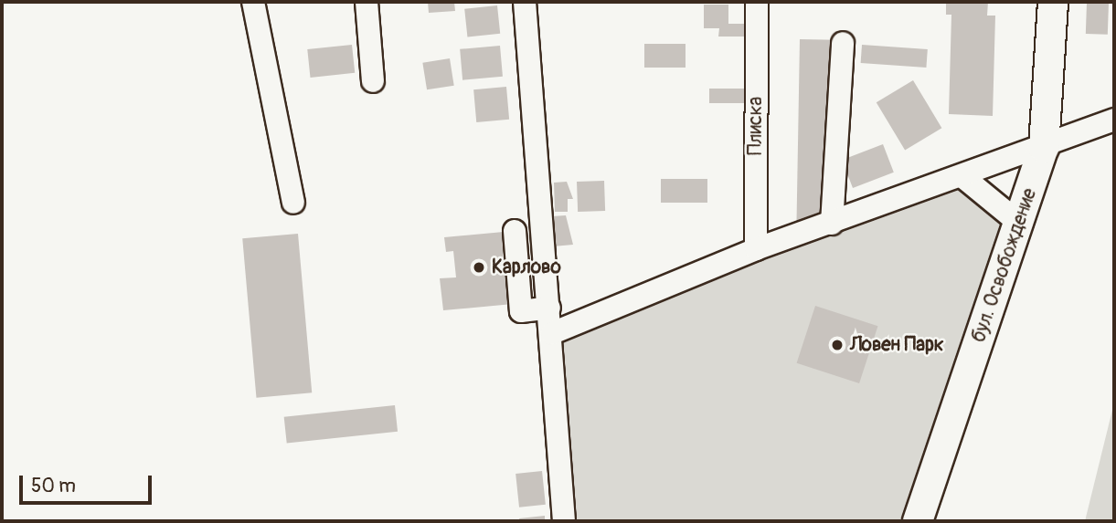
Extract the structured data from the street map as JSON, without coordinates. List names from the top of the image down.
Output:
{
  "streets": {
    "main road": ["бул. Освобождение"],
    "street": ["Плиска"]
  },
  "places": ["Карлово", "Ловен Парк"],
  "scale_bar": "50 m"
}
